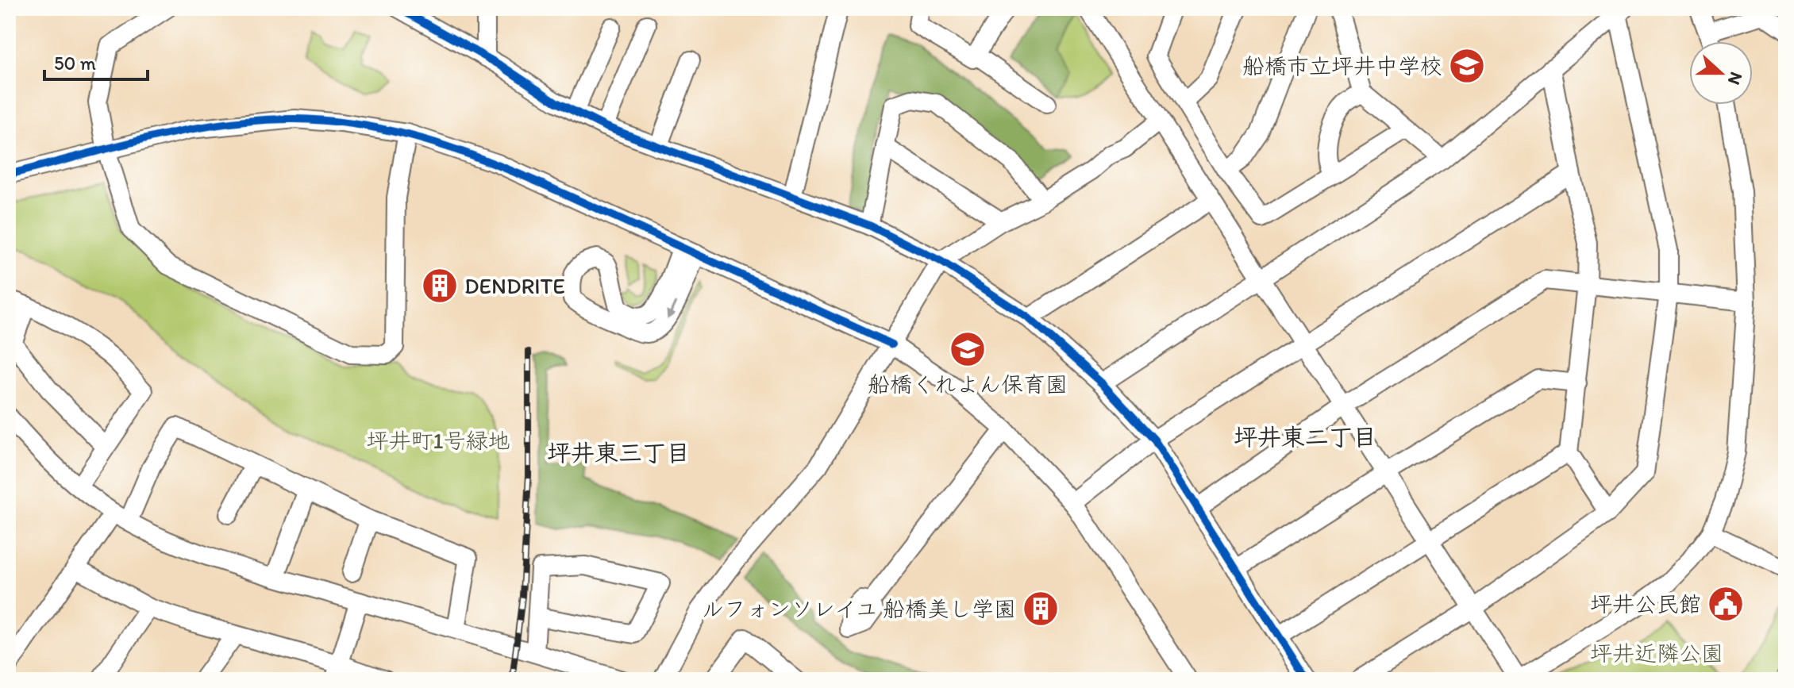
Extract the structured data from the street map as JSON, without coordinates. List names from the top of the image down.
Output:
{
  "districts": ["坪井東二丁目", "坪井東三丁目"],
  "parks": ["坪井町1号緑地", "坪井近隣公園"],
  "places": {
    "school or university": ["船橋市立坪井中学校", "船橋くれよん保育園"],
    "building": ["DENDRITE", "ルフォンソレイユ 船橋美し学園"],
    "public building": ["坪井公民館"]
  },
  "scale_bar": "50 m",
  "north": "right"
}
